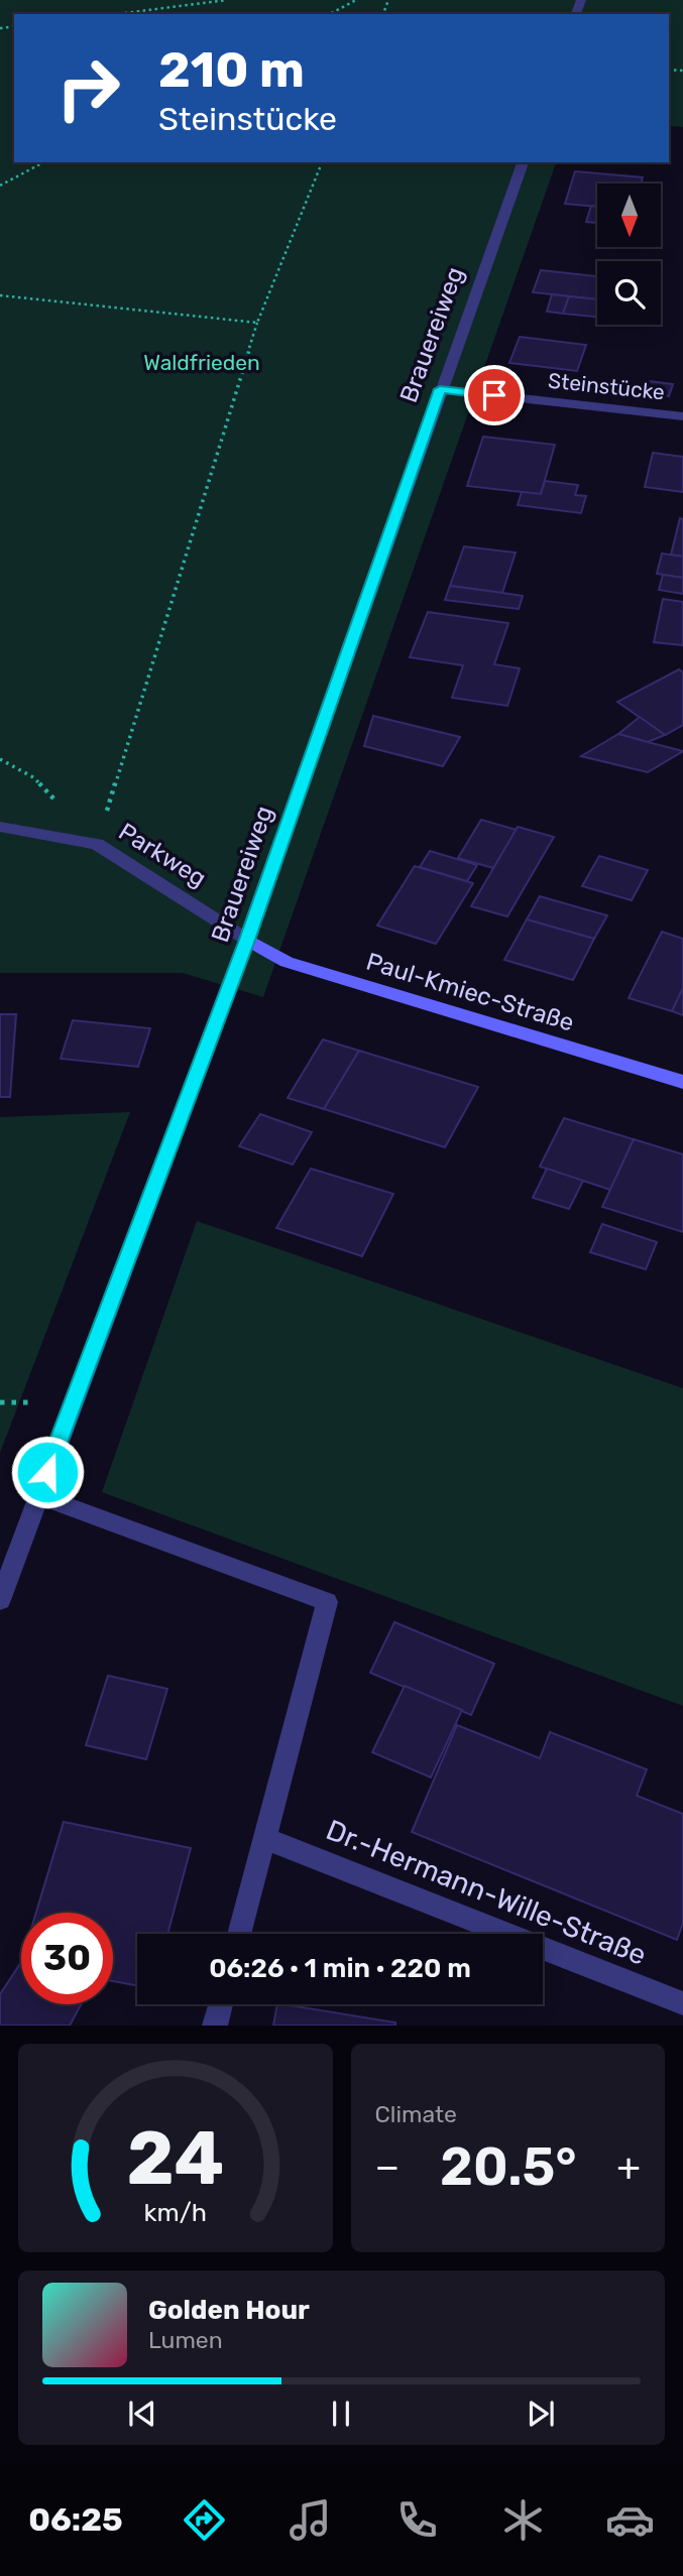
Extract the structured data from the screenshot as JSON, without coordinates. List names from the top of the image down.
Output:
{
  "streets": {
    "street": [
      "Brauereiweg",
      "Steinstücke",
      "Parkweg",
      "Paul-Kmiec-Straße",
      "Dr.-Hermann-Wille-Straße"
    ]
  },
  "crossings": [
    ["Brauereiweg", "Steinstücke"],
    ["Brauereiweg", "Parkweg"],
    ["Brauereiweg", "Paul-Kmiec-Straße"],
    ["Parkweg", "Paul-Kmiec-Straße"]
  ],
  "parks": ["Waldfrieden"],
  "north": "bottom",
  "page": {
    "turn": ["210 m", "Steinstücke"],
    "limit": "30",
    "trip": "06:26 · 1 min · 220 m",
    "tile": "Climate",
    "heat": ["−", "20.5°", "+"],
    "song": ["Golden Hour", "Lumen"],
    "tabs": "06:25",
    "gauge": ["24", "km/h"]
  }
}
